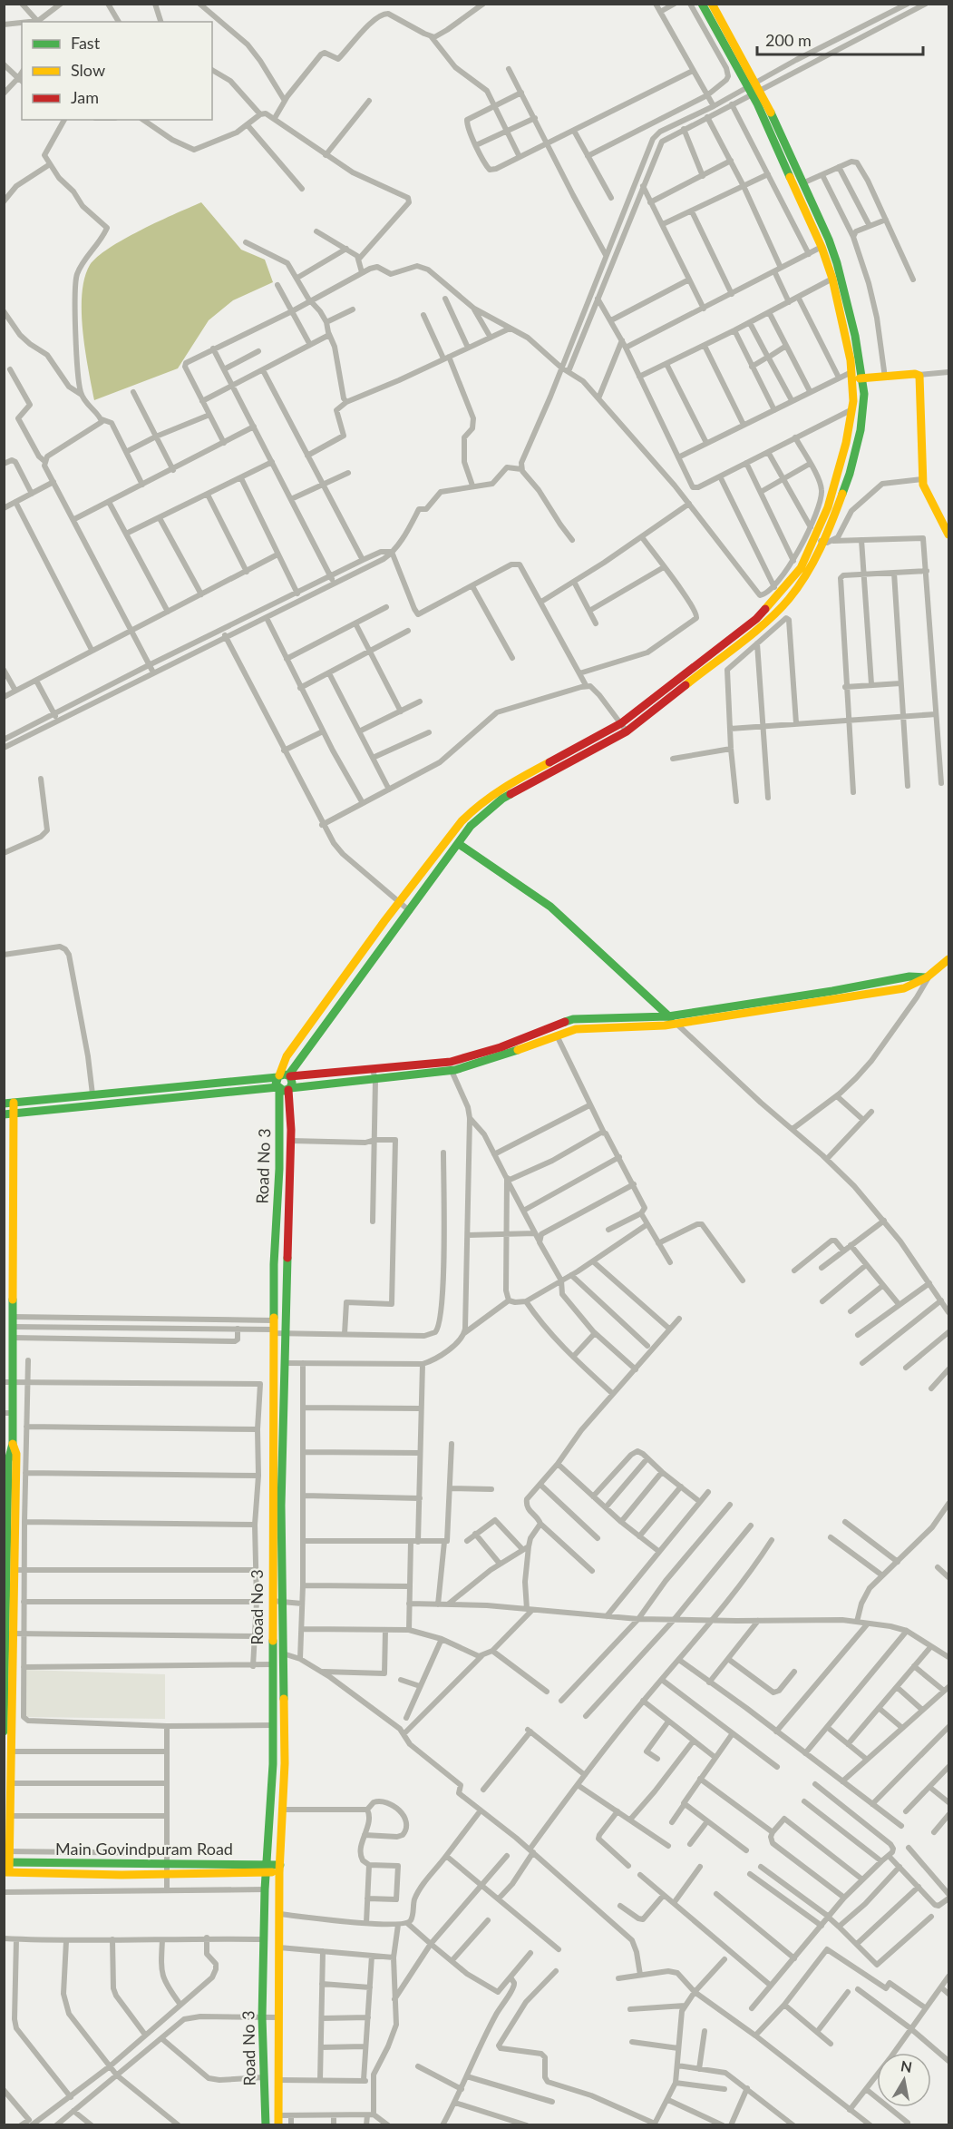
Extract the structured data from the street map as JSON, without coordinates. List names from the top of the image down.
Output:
{
  "streets": {
    "street": ["Road No 3", "Main Govindpuram Road"]
  },
  "crossings": [
    ["Road No 3", "Main Govindpuram Road"]
  ],
  "legend": ["Fast", "Slow", "Jam"],
  "scale_bar": "200 m",
  "north": "top"
}
